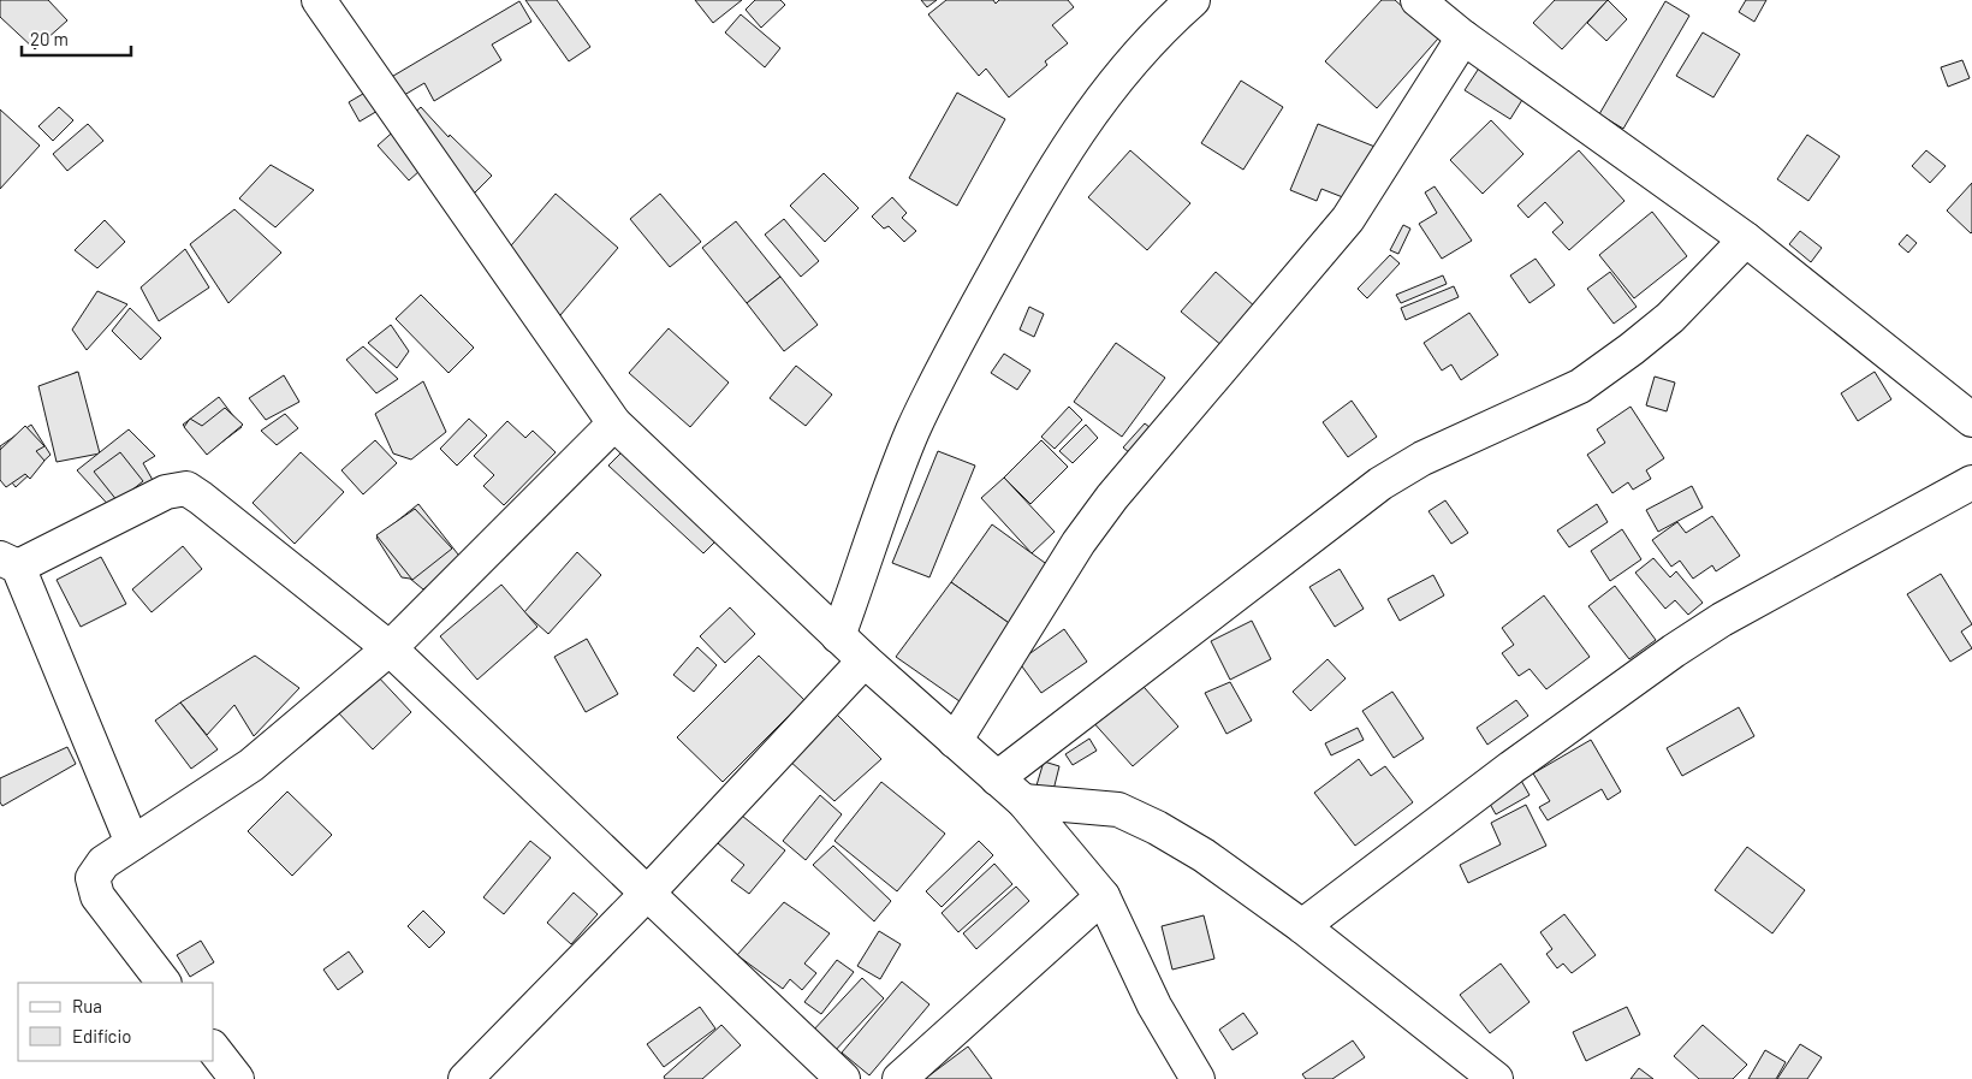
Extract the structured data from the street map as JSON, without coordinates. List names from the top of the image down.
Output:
{
  "legend": ["Rua", "Edifício"],
  "scale_bar": "20 m"
}
